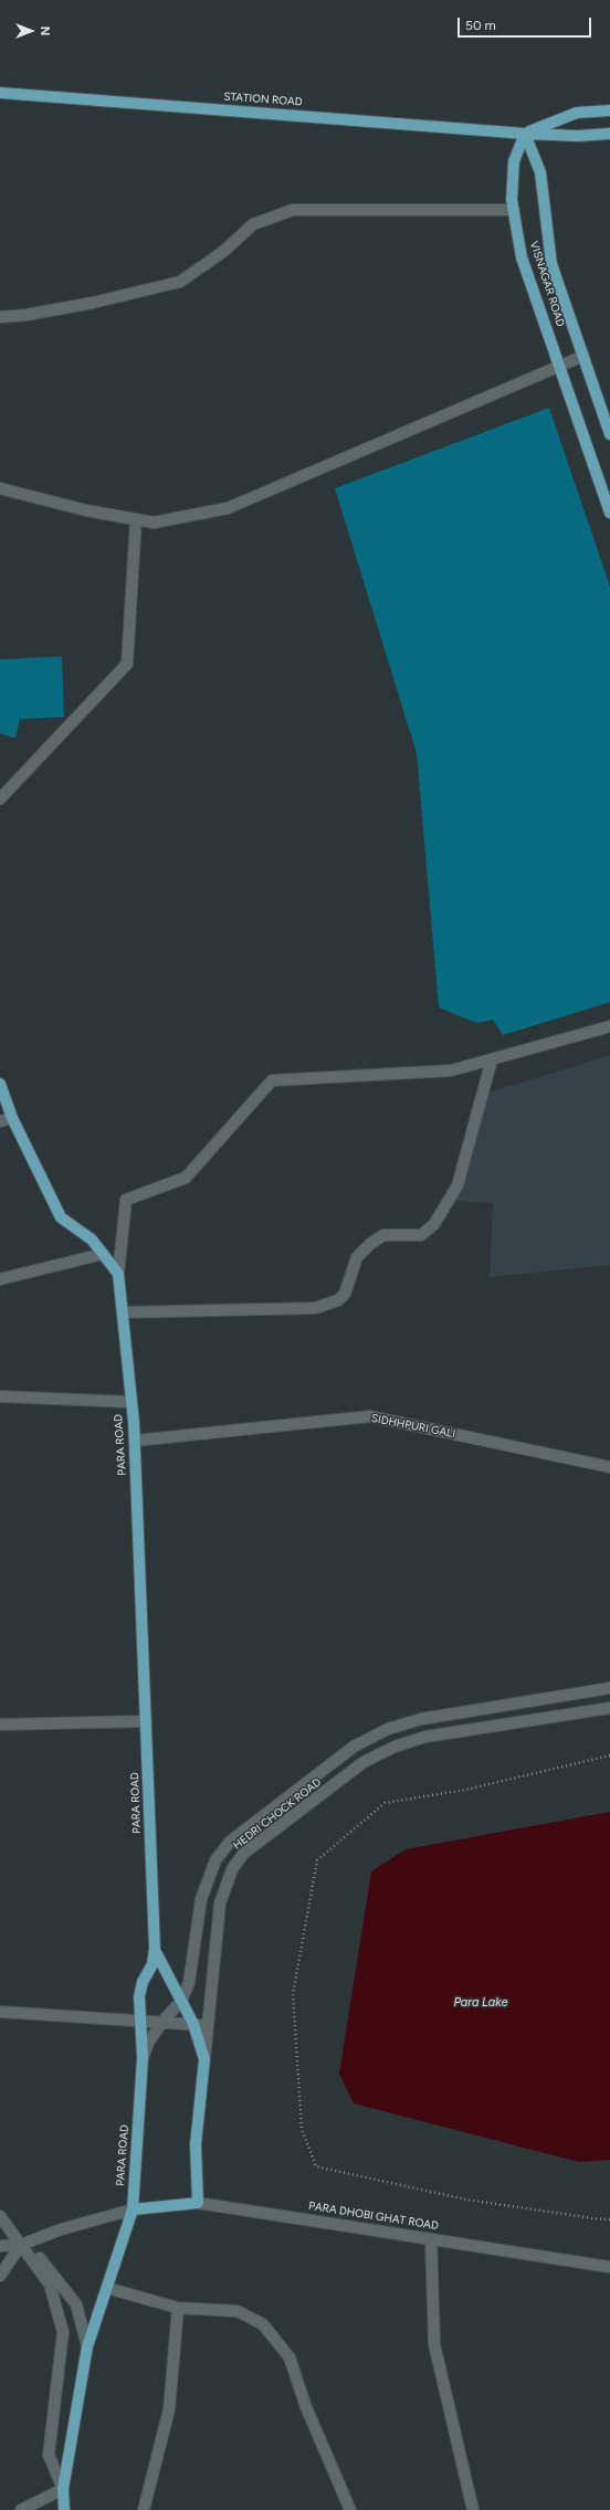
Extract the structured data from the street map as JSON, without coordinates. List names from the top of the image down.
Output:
{
  "streets": {
    "main road": [
      "STATION ROAD",
      "VISNAGAR ROAD",
      "PARA ROAD",
      "HEDRI CHOCK ROAD",
      "PARA DHOBI GHAT ROAD"
    ],
    "street": ["SIDHHPURI GALI"]
  },
  "crossings": [
    ["STATION ROAD", "VISNAGAR ROAD"],
    ["SIDHHPURI GALI", "PARA ROAD"],
    ["PARA ROAD", "HEDRI CHOCK ROAD"],
    ["PARA ROAD", "PARA DHOBI GHAT ROAD"],
    ["HEDRI CHOCK ROAD", "PARA DHOBI GHAT ROAD"]
  ],
  "water": ["Para Lake"],
  "scale_bar": "50 m",
  "north": "right"
}
